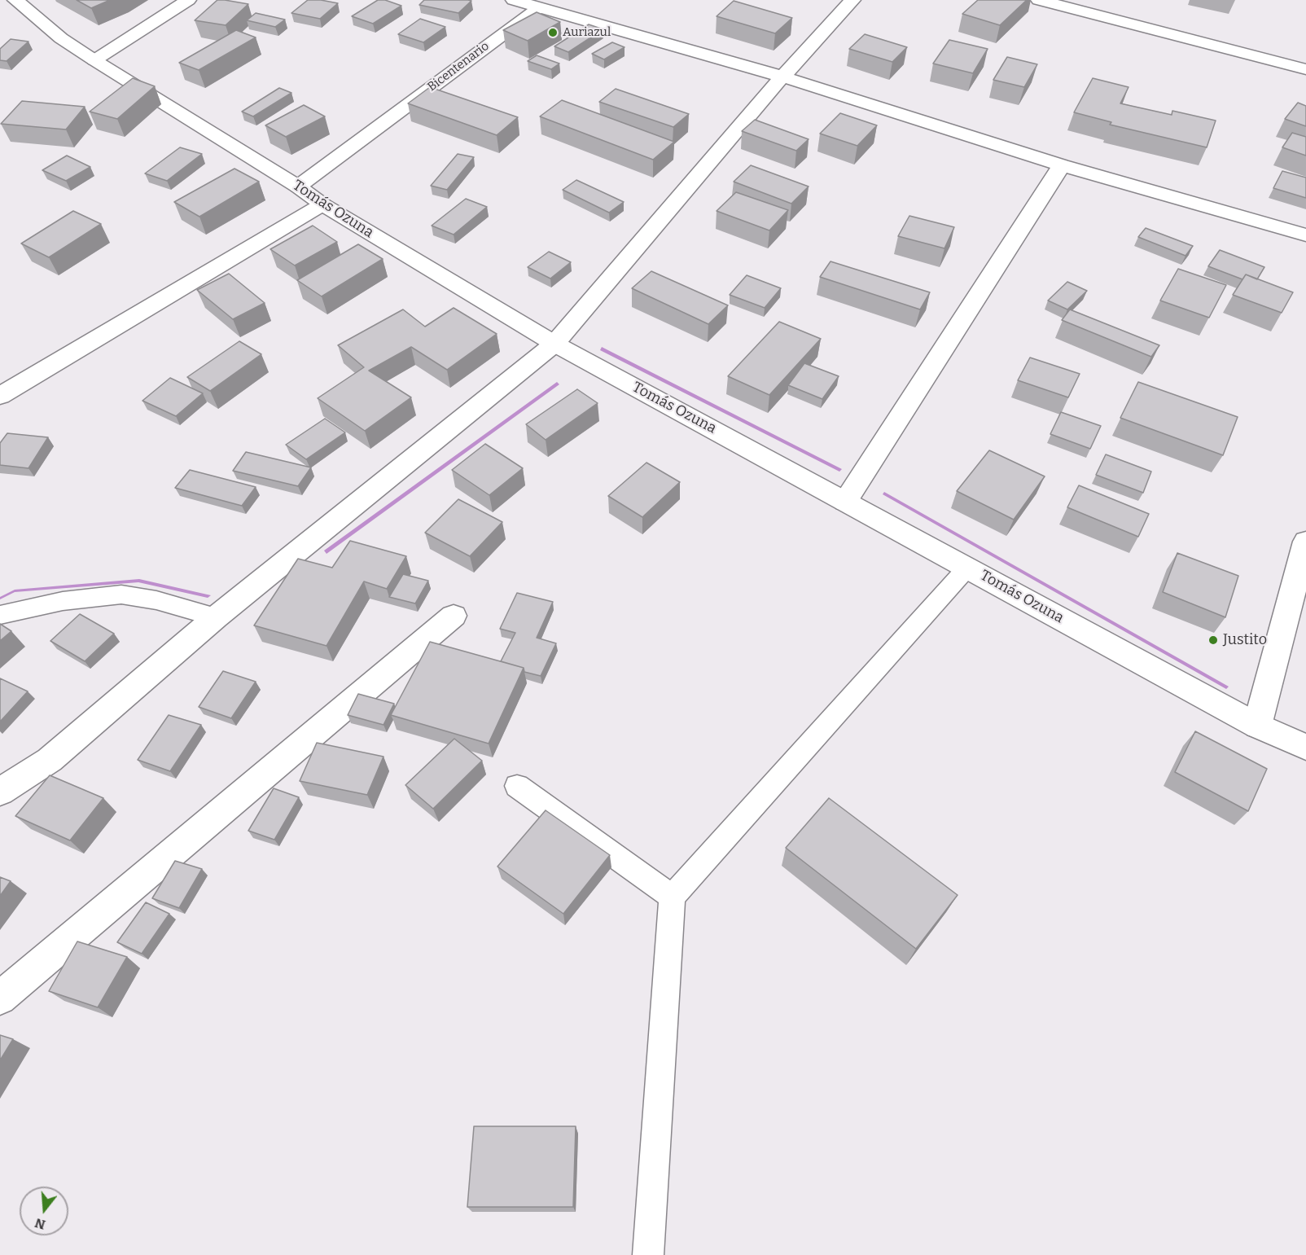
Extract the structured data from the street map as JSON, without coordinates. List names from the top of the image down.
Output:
{
  "streets": {
    "street": ["Bicentenario", "Tomás Ozuna"]
  },
  "crossings": [
    ["Bicentenario", "Tomás Ozuna"]
  ],
  "places": ["Auriazul", "Justito"],
  "north": "bottom"
}
